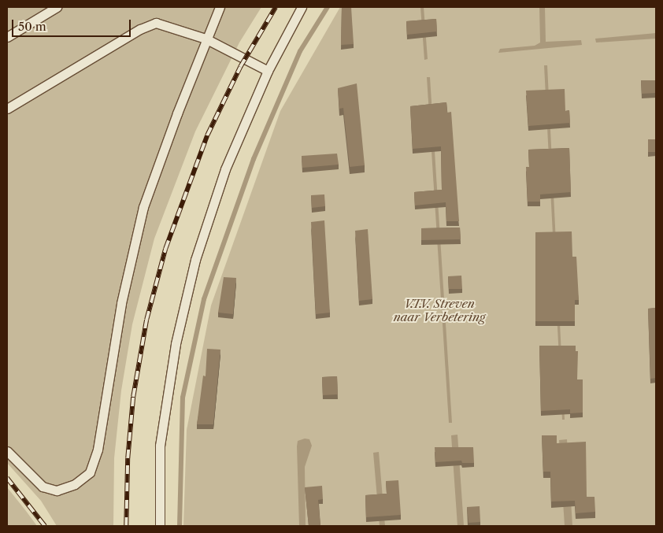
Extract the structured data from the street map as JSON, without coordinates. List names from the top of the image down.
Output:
{
  "parks": ["V.T.V. Streven naar Verbetering"],
  "scale_bar": "50 m"
}
